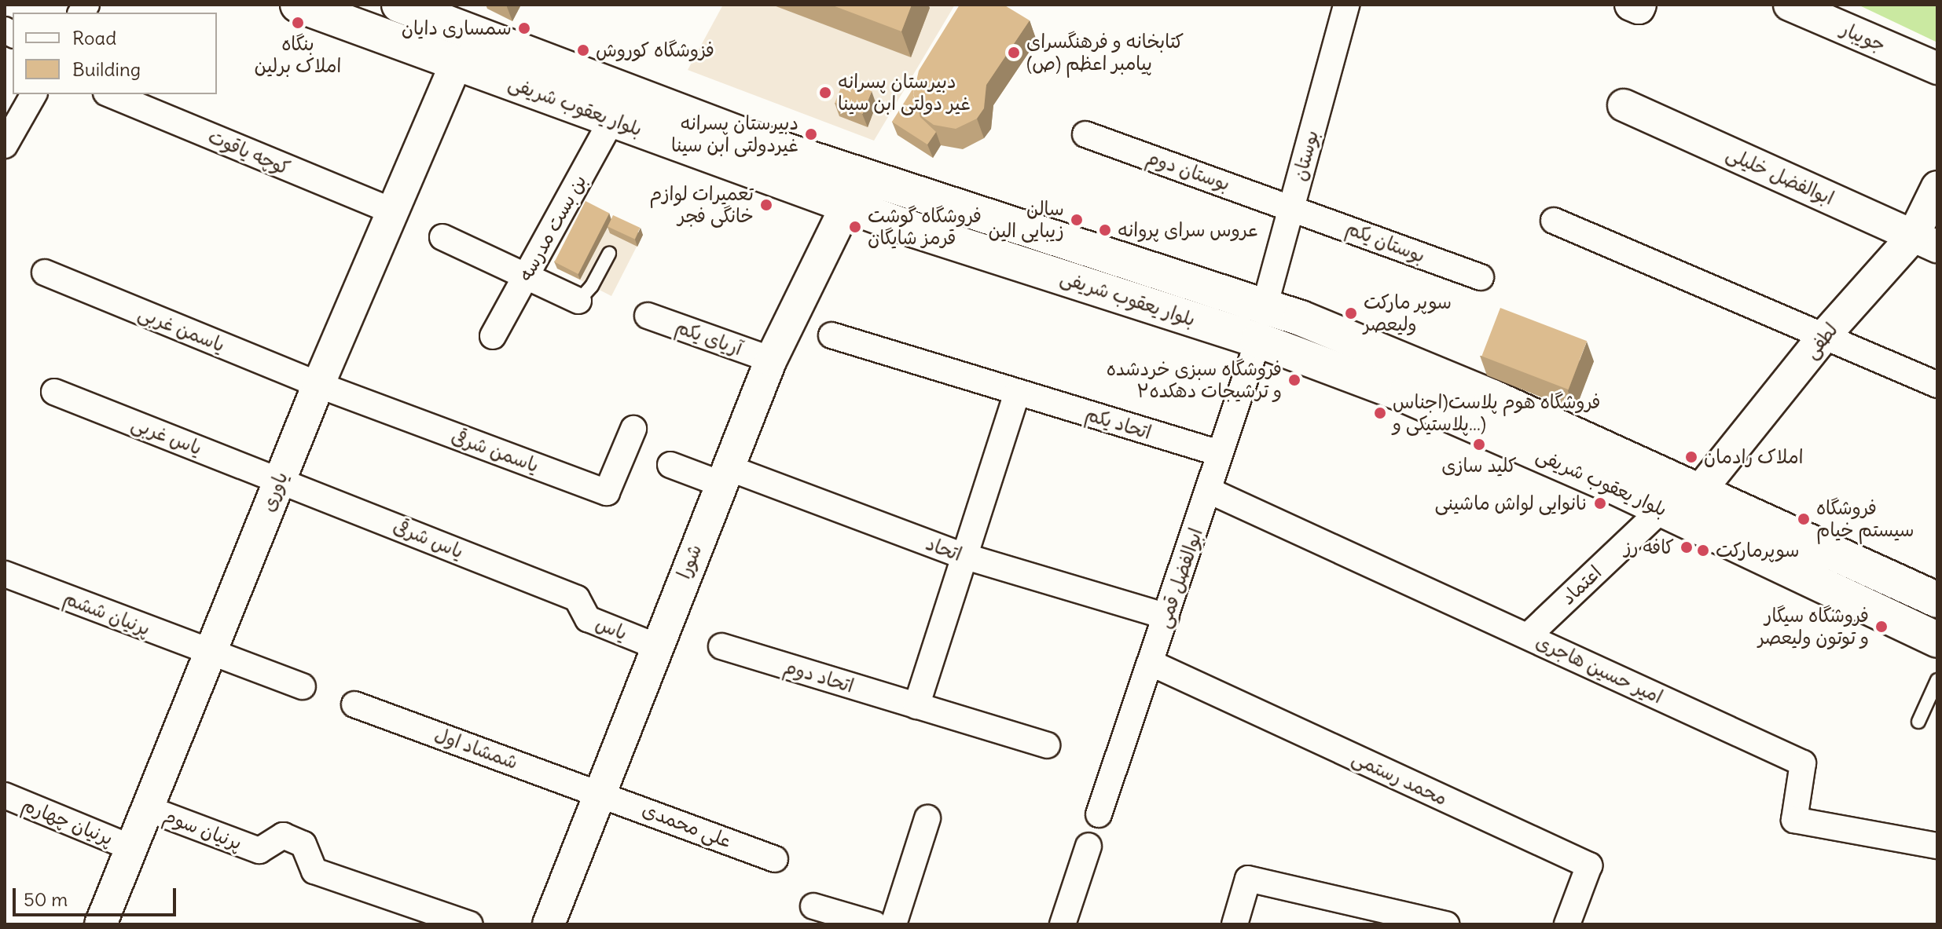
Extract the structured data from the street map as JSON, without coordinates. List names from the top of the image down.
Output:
{
  "streets": {
    "main road": ["بلوار یعقوب شریفی"],
    "street": [
      "جویبار",
      "کوچه یاقوت",
      "بوستان",
      "بوستان دوم",
      "ابوالفضل خلیلی",
      "بن بست مدرسه",
      "بوستان یکم",
      "یاسمن غربی",
      "آریای یکم",
      "لطفی",
      "اتحاد یکم",
      "یاس غربی",
      "یاسمن شرقی",
      "یاوری",
      "یاس شرقی",
      "اتحاد",
      "شورا",
      "ابوالفضل قمی",
      "اعتماد",
      "پرنیان ششم",
      "یاس",
      "امیر حسین هاجری",
      "اتحاد دوم",
      "شمشاد اول",
      "محمد رستمی",
      "پرنیان چهارم",
      "علی محمدی",
      "پرنیان سوم"
    ]
  },
  "crossings": [
    ["بلوار یعقوب شریفی", "بوستان"],
    ["بلوار یعقوب شریفی", "بن بست مدرسه"],
    ["بلوار یعقوب شریفی", "لطفی"],
    ["بلوار یعقوب شریفی", "یاوری"],
    ["بلوار یعقوب شریفی", "شورا"],
    ["بلوار یعقوب شریفی", "ابوالفضل قمی"],
    ["بلوار یعقوب شریفی", "اعتماد"],
    ["کوچه یاقوت", "یاوری"],
    ["بوستان", "بوستان دوم"],
    ["بوستان", "بوستان یکم"],
    ["بوستان دوم", "بوستان یکم"],
    ["ابوالفضل خلیلی", "لطفی"],
    ["یاسمن غربی", "یاسمن شرقی"],
    ["یاسمن غربی", "یاوری"],
    ["آریای یکم", "شورا"],
    ["اتحاد یکم", "ابوالفضل قمی"],
    ["یاس غربی", "یاوری"],
    ["یاس غربی", "یاس شرقی"],
    ["یاسمن شرقی", "یاوری"],
    ["یاوری", "یاس شرقی"],
    ["یاوری", "پرنیان ششم"],
    ["یاوری", "پرنیان چهارم"],
    ["یاوری", "پرنیان سوم"],
    ["یاس شرقی", "یاس"],
    ["اتحاد", "شورا"],
    ["اتحاد", "ابوالفضل قمی"],
    ["شورا", "یاس"],
    ["شورا", "شمشاد اول"],
    ["شورا", "علی محمدی"],
    ["ابوالفضل قمی", "امیر حسین هاجری"],
    ["ابوالفضل قمی", "محمد رستمی"],
    ["اعتماد", "امیر حسین هاجری"],
    ["شمشاد اول", "علی محمدی"]
  ],
  "places": [
    "بنگاه املاک برلین",
    "سمساری دایان",
    "فزوشگاه کوروش",
    "کتابخانه و فرهنگسرای پیامبر اعظم (ص)",
    "دبیرستان پسرانه غیر دولتی ابن سینا",
    "دبیرستان پسرانه غیردولتی ابن سینا",
    "تعمیرات لوازم خانگی فجر",
    "سالن زیبایی الین",
    "فروشگاه گوشت قرمز شایگان",
    "عروس سرای پروانه",
    "سوپر مارکت ولیعصر",
    "فروشگاه سبزی خردشده و ترشیجات دهکده۲",
    "فروشگاه هوم پلاست(اجناس پلاستیکی و...)",
    "کلید سازی",
    "املاک رادمان",
    "نانوایی لواش ماشینی",
    "فروشگاه سیستم خیام",
    "کافه رز",
    "سوپرمارکت",
    "فروشگاه سیگار و توتون ولیعصر"
  ],
  "legend": ["Road", "Building"],
  "scale_bar": "50 m"
}
